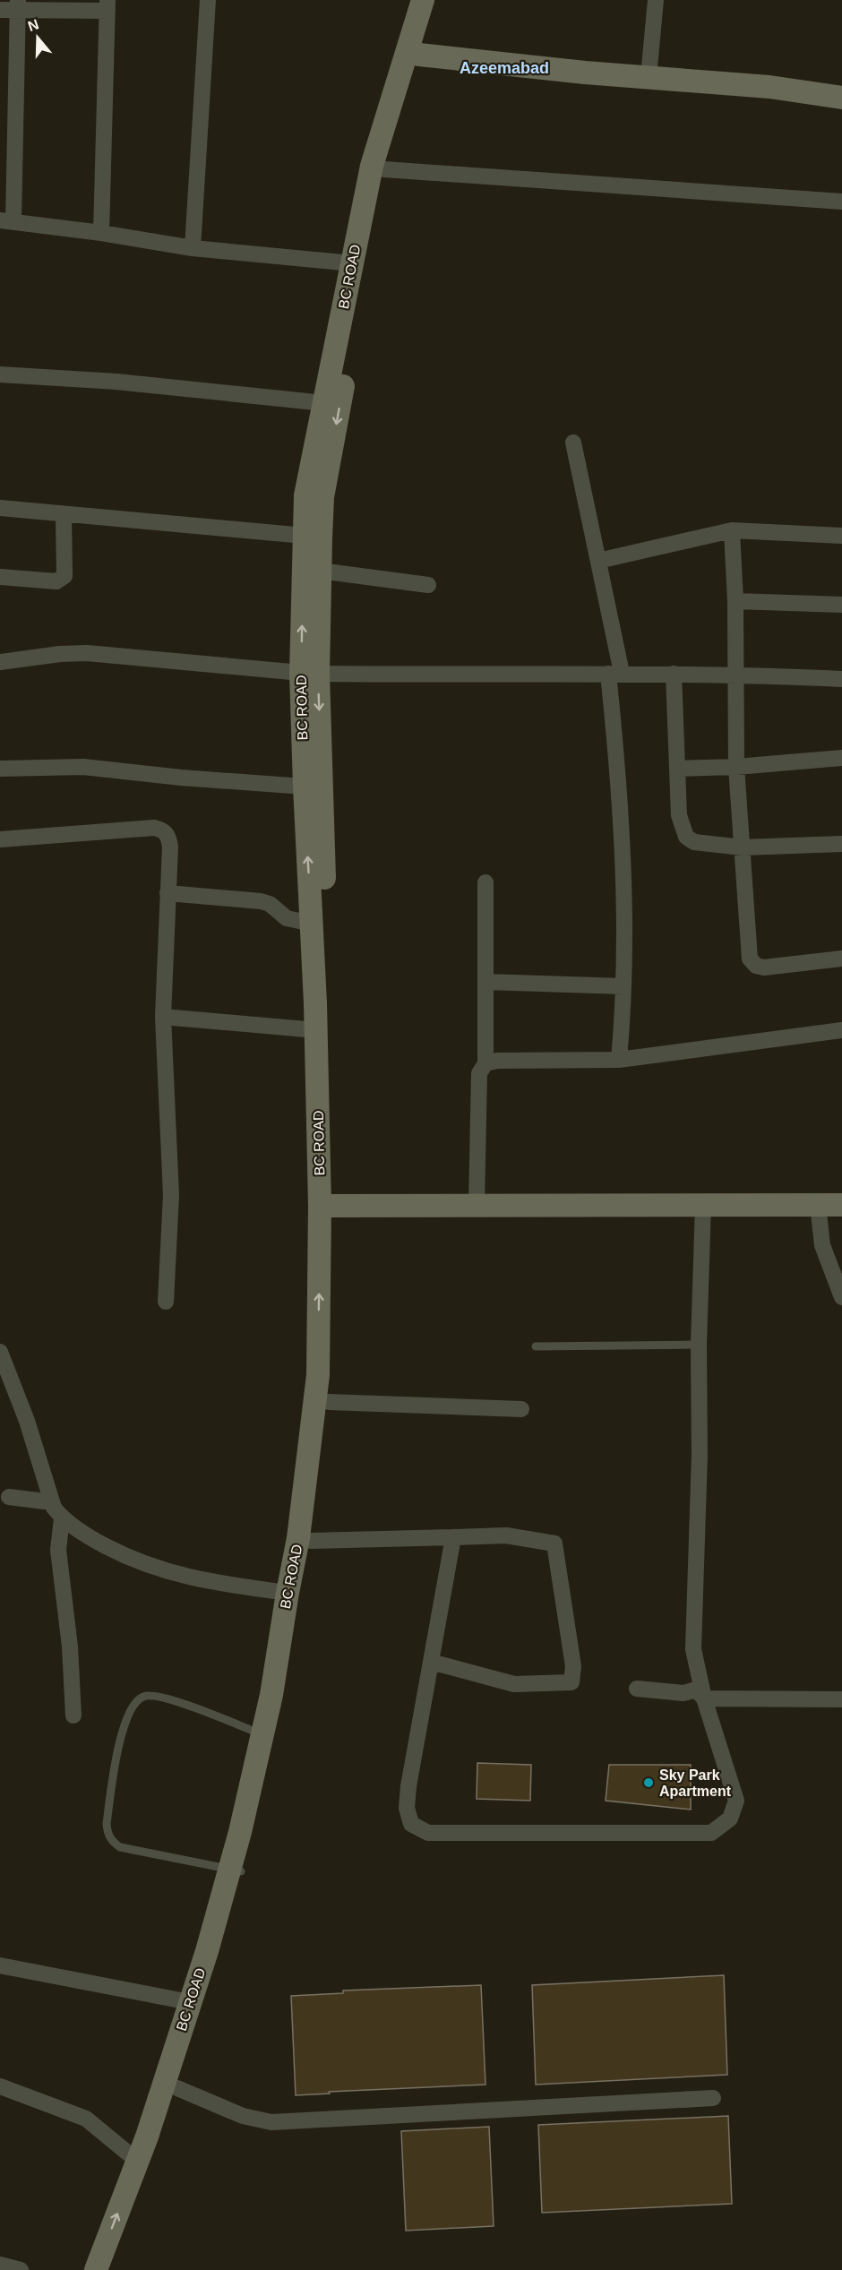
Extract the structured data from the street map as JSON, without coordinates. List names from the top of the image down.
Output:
{
  "streets": {
    "street": ["BC ROAD"]
  },
  "districts": ["Azeemabad"],
  "places": ["Sky Park Apartment"],
  "north": "top"
}
